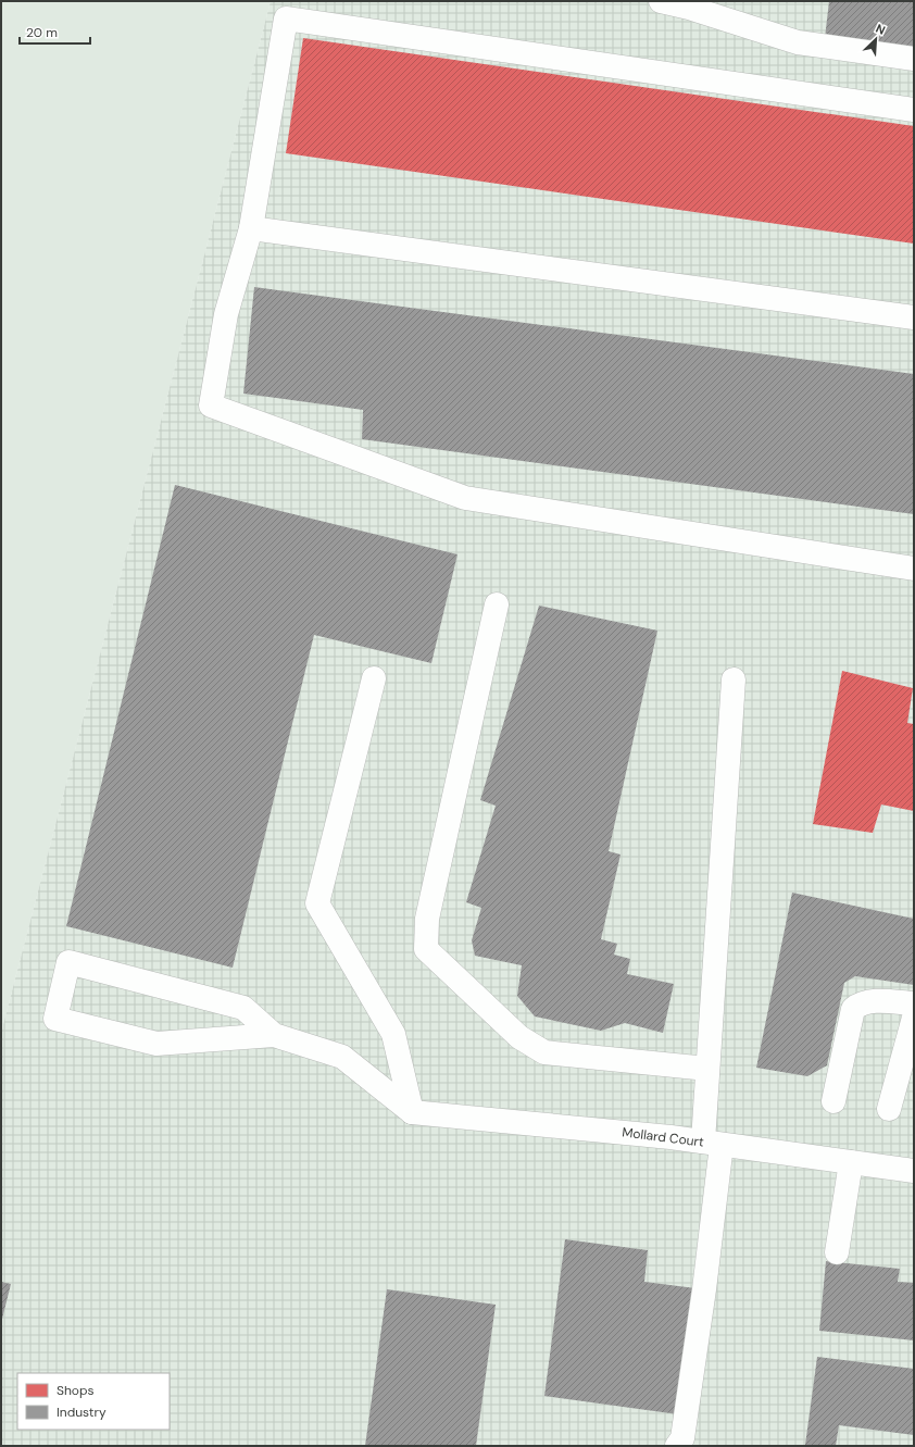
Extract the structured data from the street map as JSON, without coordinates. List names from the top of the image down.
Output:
{
  "streets": {
    "street": ["Mollard Court"]
  },
  "legend": ["Shops", "Industry"],
  "scale_bar": "20 m",
  "north": "top right"
}
